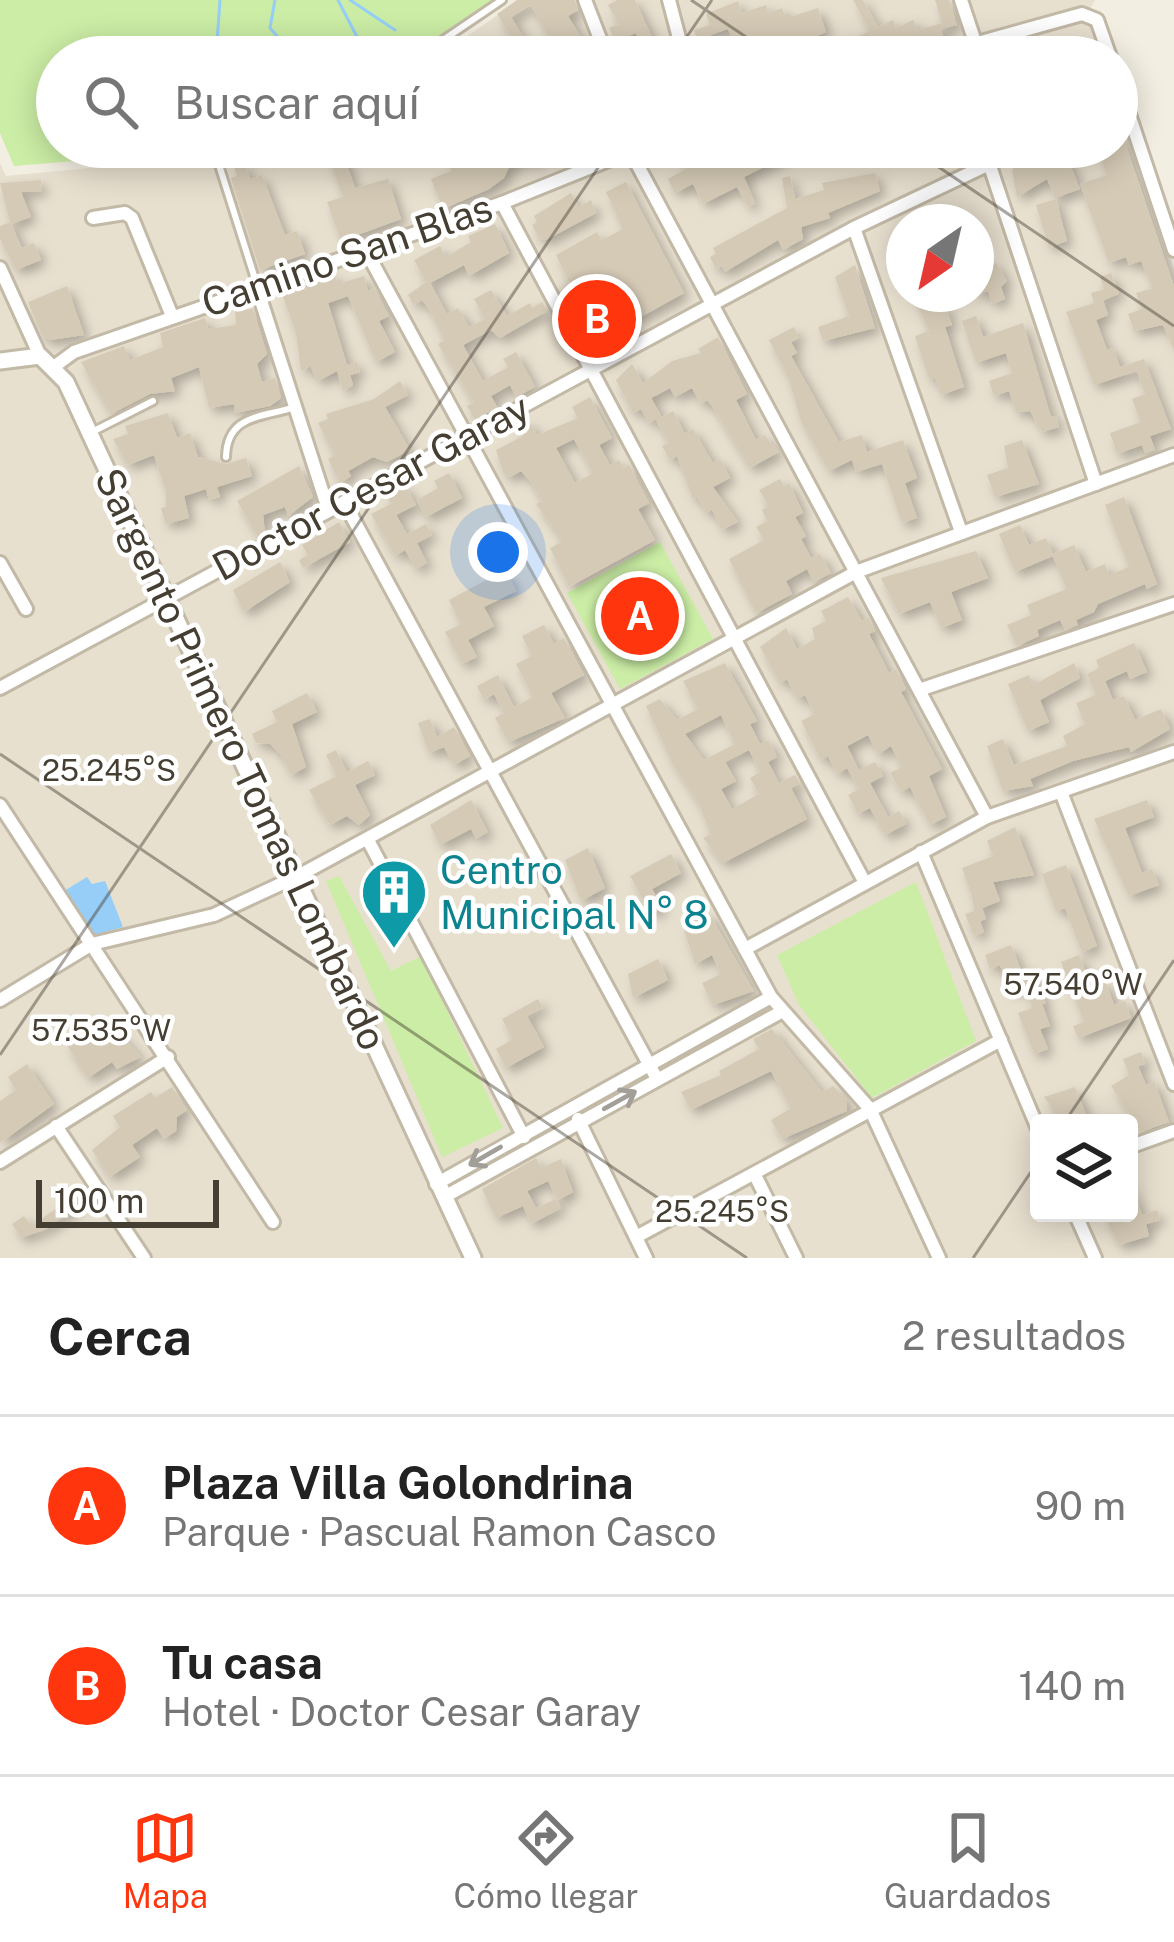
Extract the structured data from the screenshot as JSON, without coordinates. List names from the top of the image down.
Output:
{
  "streets": {
    "street": ["Camino San Blas", "Doctor Cesar Garay", "Sargento Primero Tomas Lombardo"]
  },
  "crossings": [
    ["Camino San Blas", "Sargento Primero Tomas Lombardo"],
    ["Doctor Cesar Garay", "Sargento Primero Tomas Lombardo"]
  ],
  "places": {
    "building": ["Centro Municipal N° 8"]
  },
  "scale_bar": "100 m",
  "north": "bottom left",
  "page": {
    "search": "Buscar aquí",
    "pins": ["B", "A"],
    "scale": "100 m",
    "heading": ["Cerca", "2 resultados"],
    "list": [
      {
        "mark": "A",
        "name": "Plaza Villa Golondrina",
        "note": "Parque · Pascual Ramon Casco",
        "value": "90 m"
      },
      {
        "mark": "B",
        "name": "Tu casa",
        "note": "Hotel · Doctor Cesar Garay",
        "value": "140 m"
      }
    ],
    "nav": ["Mapa", "Cómo llegar", "Guardados"]
  },
  "coordinates": ["25.245°S", "57.540°W", "57.535°W"]
}
